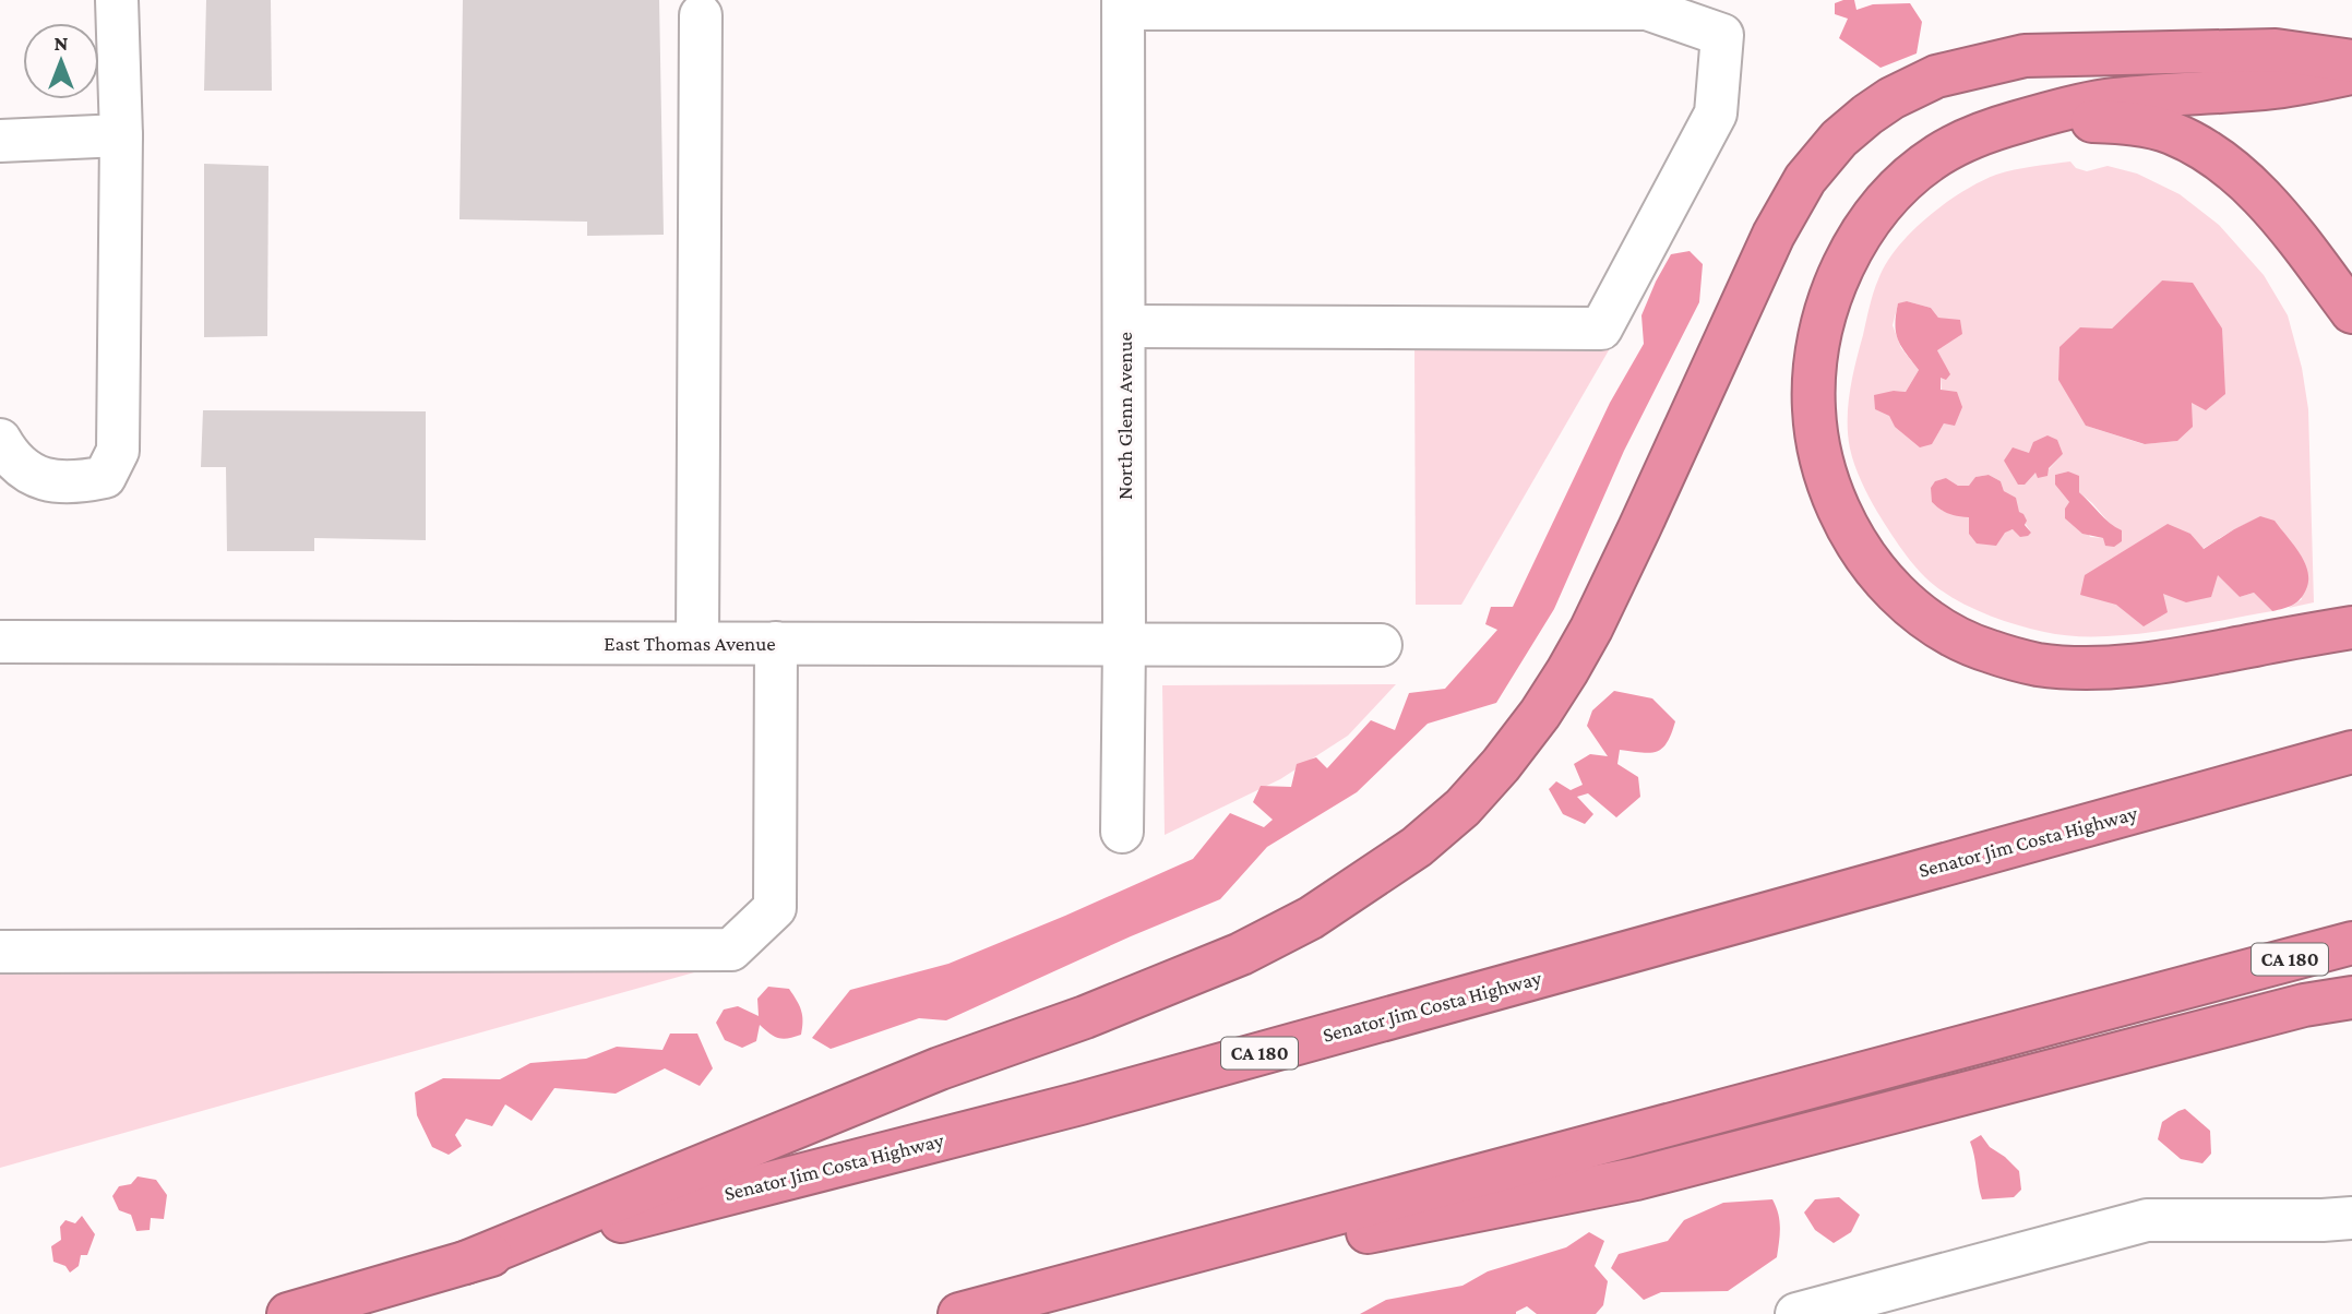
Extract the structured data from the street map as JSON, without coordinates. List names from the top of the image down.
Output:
{
  "streets": {
    "highway": ["Senator Jim Costa Highway", "CA 180"],
    "street": ["North Glenn Avenue", "East Thomas Avenue"]
  },
  "crossings": [
    ["North Glenn Avenue", "East Thomas Avenue"]
  ],
  "north": "top"
}
